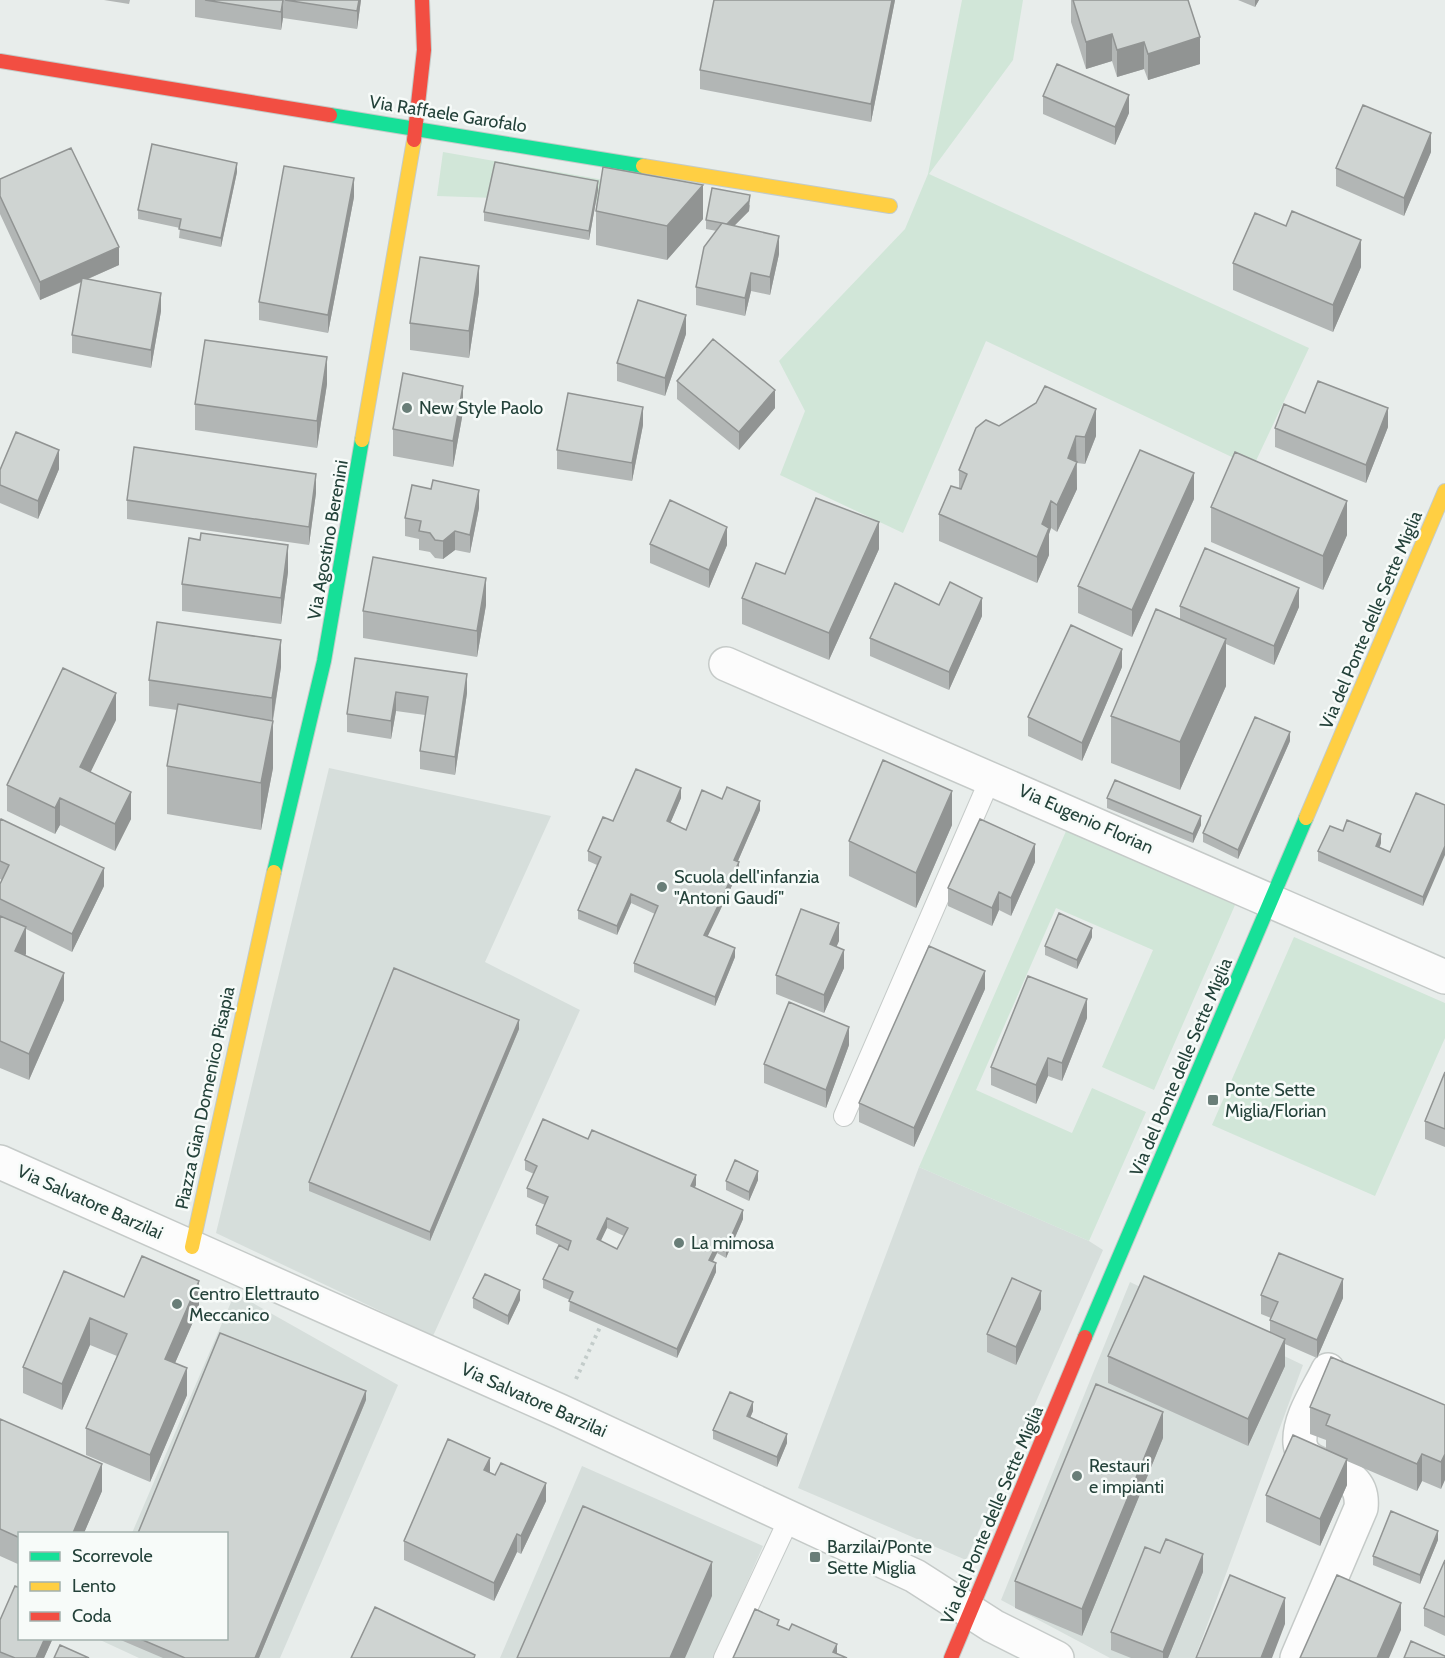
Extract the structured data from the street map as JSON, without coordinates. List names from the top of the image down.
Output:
{
  "streets": {
    "street": [
      "Via Raffaele Garofalo",
      "Via Agostino Berenini",
      "Via del Ponte delle Sette Miglia",
      "Via Eugenio Florian",
      "Piazza Gian Domenico Pisapia",
      "Via Salvatore Barzilai"
    ]
  },
  "crossings": [
    ["Via Raffaele Garofalo", "Via Agostino Berenini"],
    ["Via Agostino Berenini", "Piazza Gian Domenico Pisapia"],
    ["Via del Ponte delle Sette Miglia", "Via Eugenio Florian"],
    ["Via del Ponte delle Sette Miglia", "Via Salvatore Barzilai"],
    ["Piazza Gian Domenico Pisapia", "Via Salvatore Barzilai"]
  ],
  "places": {
    "other": [
      "New Style Paolo",
      "Scuola dell'infanzia \"Antoni Gaudí\"",
      "La mimosa",
      "Centro Elettrauto Meccanico",
      "Restauri e impianti"
    ],
    "transit": ["Ponte Sette Miglia/Florian", "Barzilai/Ponte Sette Miglia"]
  },
  "legend": ["Scorrevole", "Lento", "Coda"]
}
